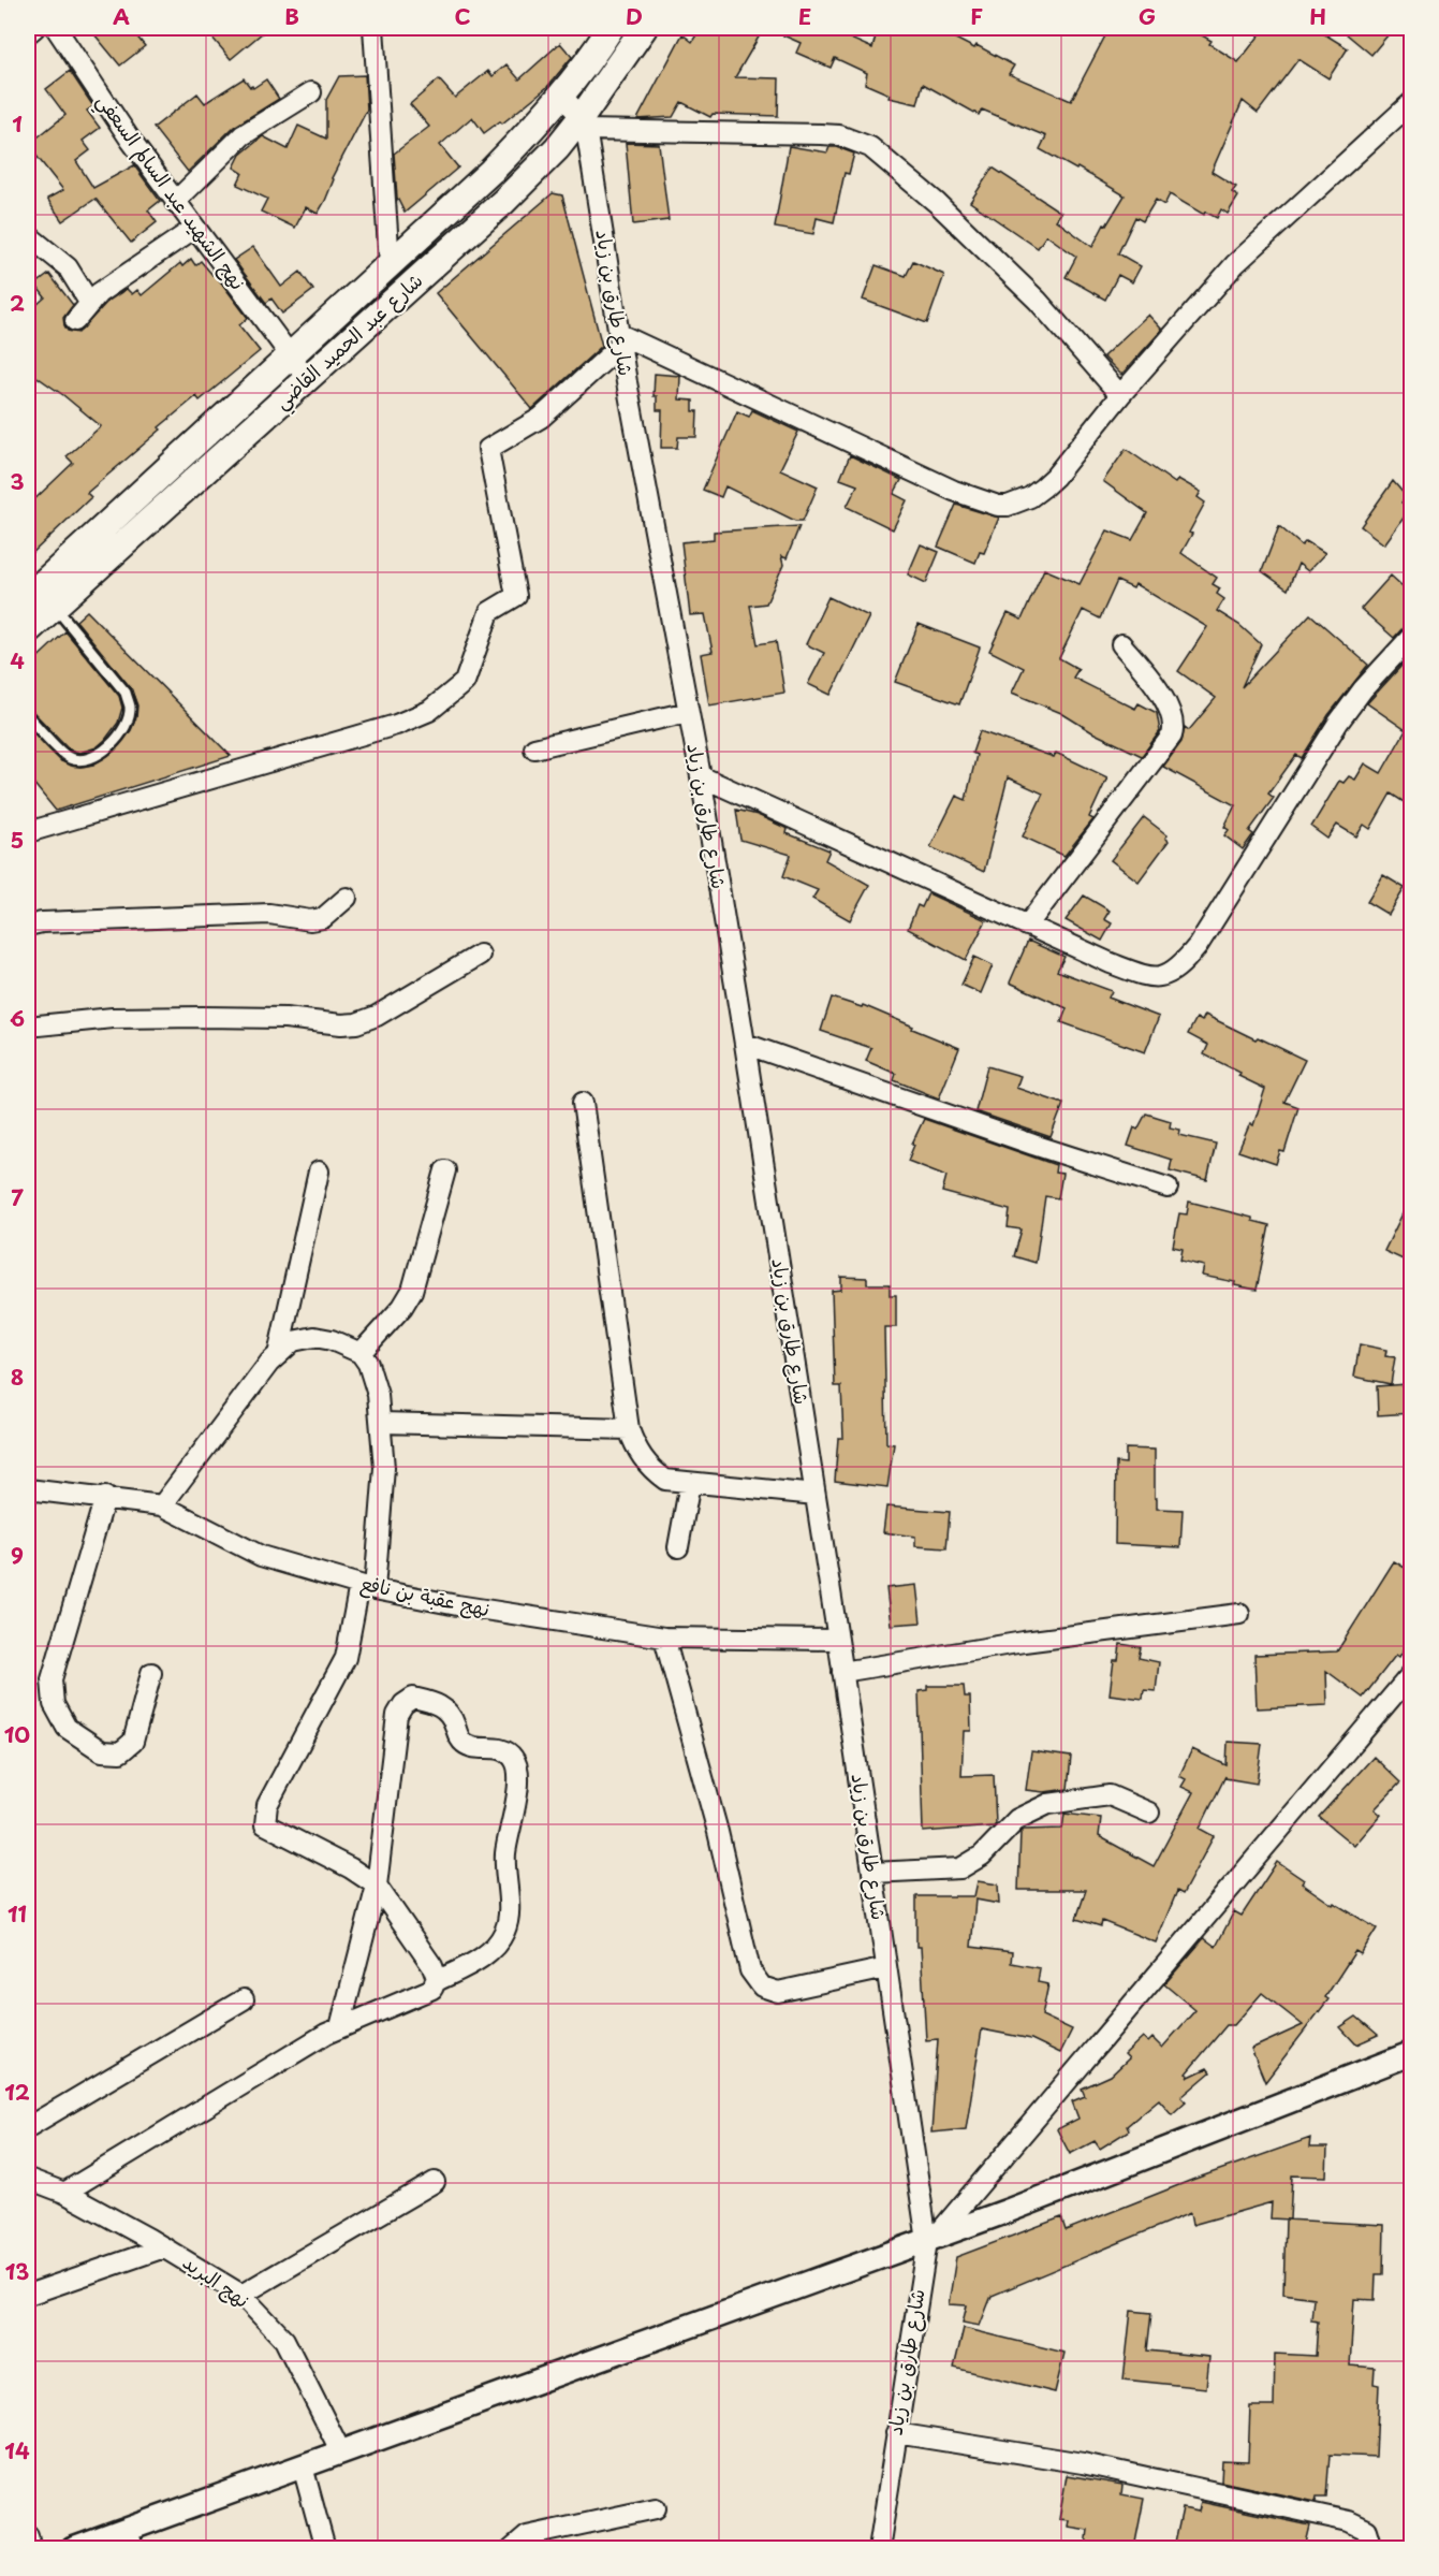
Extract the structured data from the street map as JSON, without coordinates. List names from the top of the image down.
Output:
{
  "streets": {
    "main road": ["شارع عبد الحميد القاضي"],
    "street": [
      "نهج الشهيد عبد السالم السعفي",
      "شارع طارق بن زياد",
      "نهج عقبة بن نافع",
      "نهج البريد"
    ]
  },
  "crossings": [
    ["نهج الشهيد عبد السالم السعفي", "شارع عبد الحميد القاضي"],
    ["شارع طارق بن زياد", "شارع عبد الحميد القاضي"],
    ["شارع طارق بن زياد", "نهج عقبة بن نافع"]
  ],
  "grid": {
    "columns": [
      "A",
      "B",
      "C",
      "D",
      "E",
      "F",
      "G",
      "H"
    ],
    "rows": [
      "1",
      "2",
      "3",
      "4",
      "5",
      "6",
      "7",
      "8",
      "9",
      "10",
      "11",
      "12",
      "13",
      "14"
    ]
  }
}
